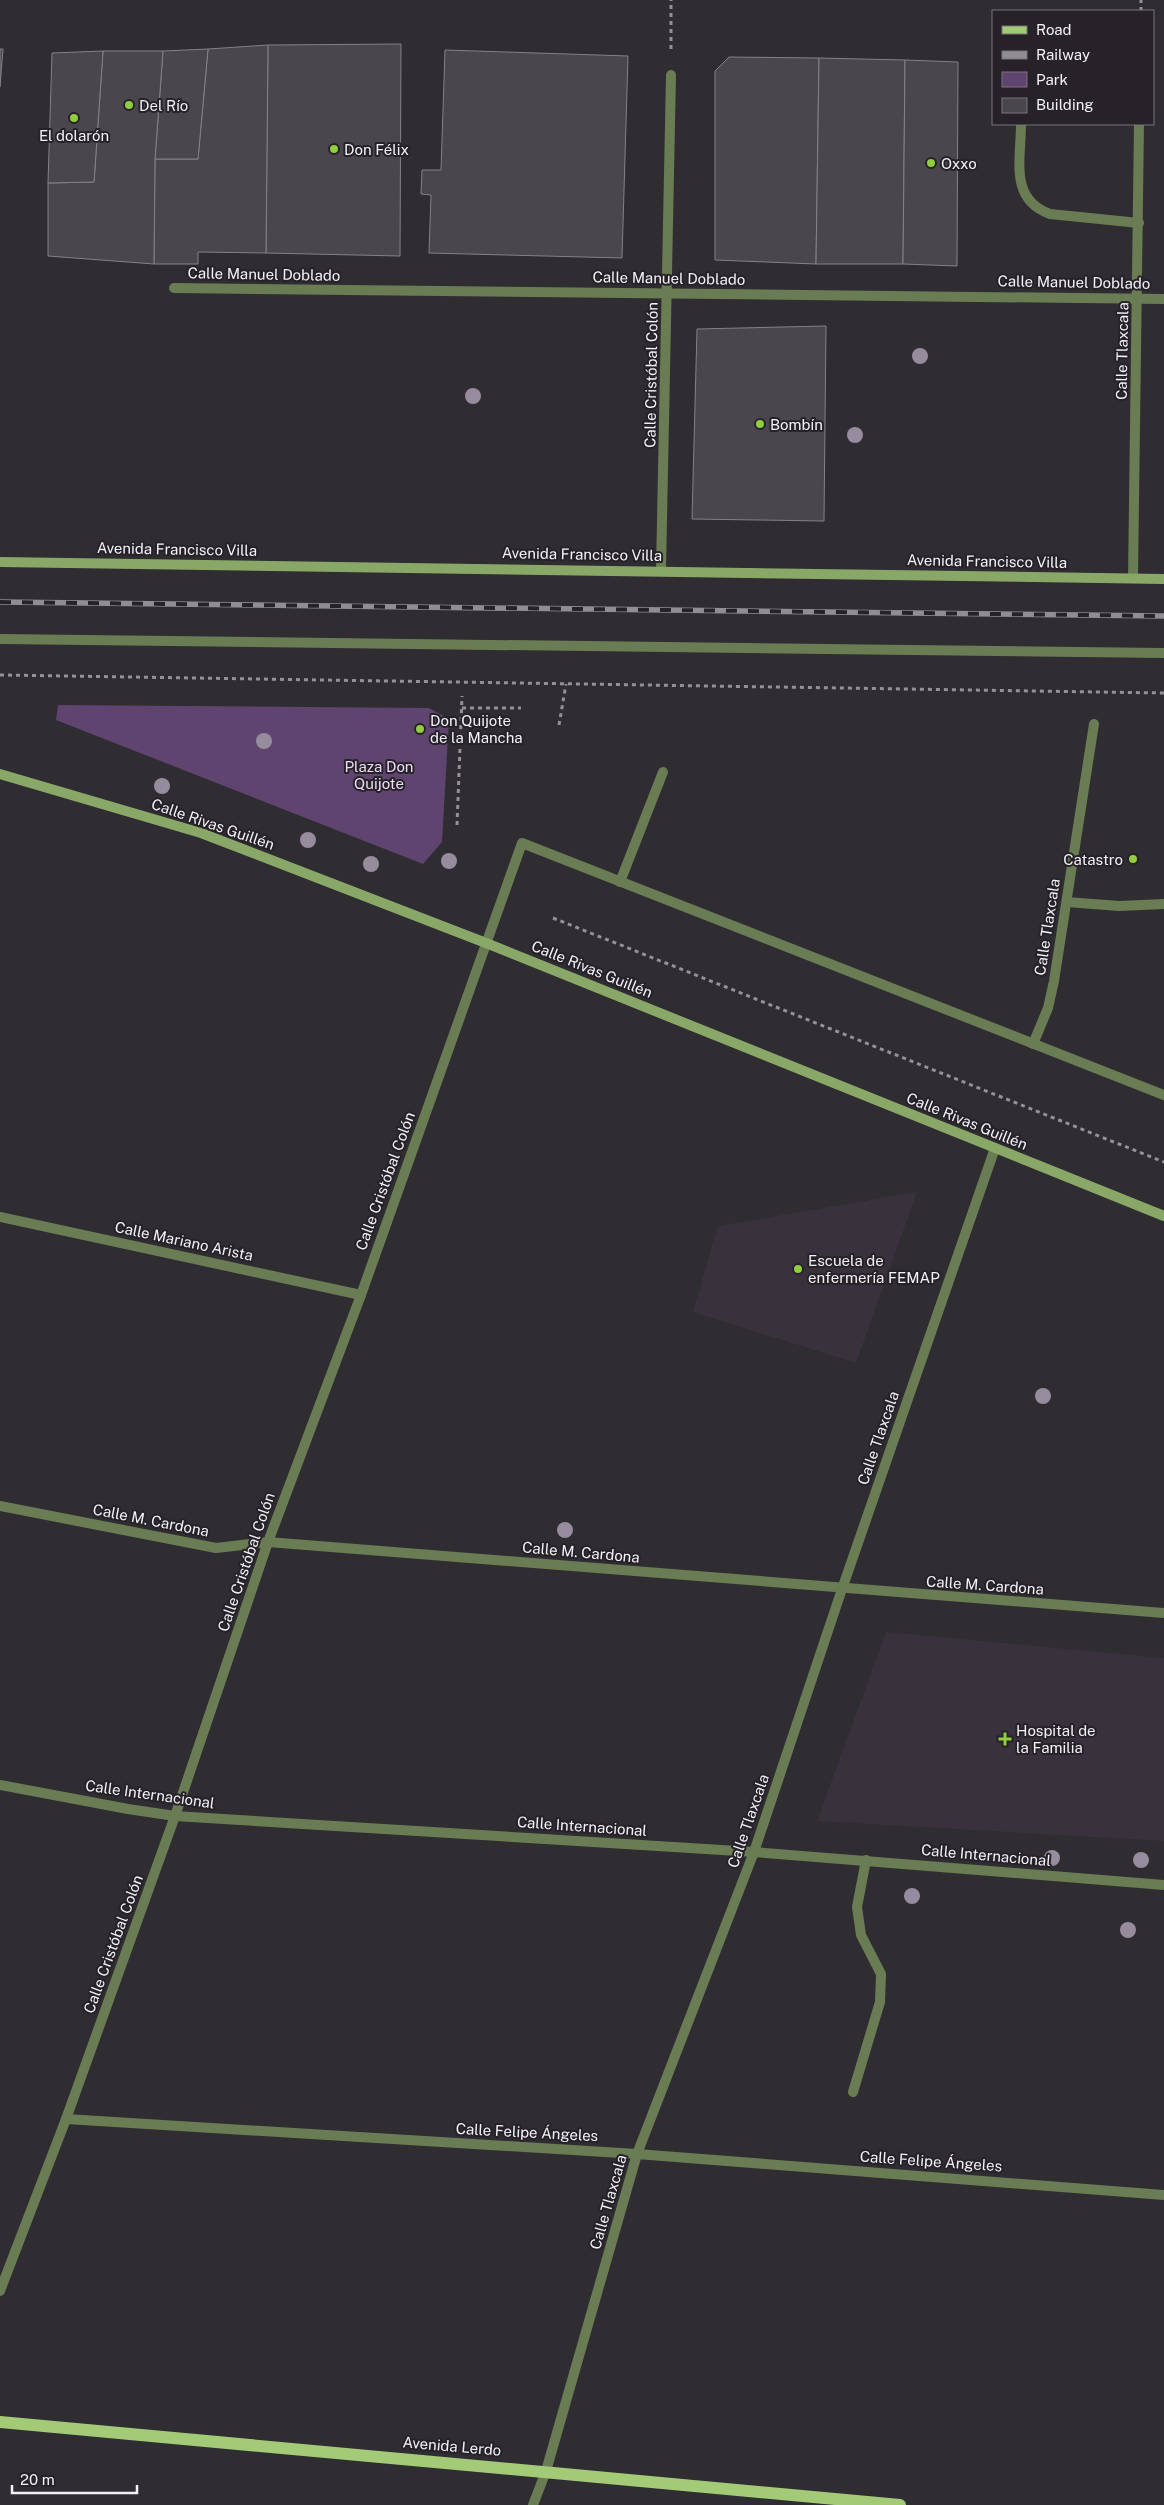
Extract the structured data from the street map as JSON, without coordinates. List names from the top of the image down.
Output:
{
  "streets": {
    "main road": ["Avenida Francisco Villa", "Calle Rivas Guillén", "Avenida Lerdo"],
    "street": [
      "Calle Manuel Doblado",
      "Calle Tlaxcala",
      "Calle Cristóbal Colón",
      "Calle Mariano Arista",
      "Calle M. Cardona",
      "Calle Internacional",
      "Calle Felipe Ángeles"
    ]
  },
  "crossings": [
    ["Calle Manuel Doblado", "Calle Tlaxcala"],
    ["Calle Manuel Doblado", "Calle Cristóbal Colón"],
    ["Calle Tlaxcala", "Avenida Francisco Villa"],
    ["Calle Tlaxcala", "Calle Rivas Guillén"],
    ["Calle Tlaxcala", "Calle M. Cardona"],
    ["Calle Tlaxcala", "Calle Internacional"],
    ["Calle Tlaxcala", "Calle Felipe Ángeles"],
    ["Calle Tlaxcala", "Avenida Lerdo"],
    ["Calle Cristóbal Colón", "Avenida Francisco Villa"],
    ["Calle Cristóbal Colón", "Calle Rivas Guillén"],
    ["Calle Cristóbal Colón", "Calle Mariano Arista"],
    ["Calle Cristóbal Colón", "Calle M. Cardona"],
    ["Calle Cristóbal Colón", "Calle Internacional"],
    ["Calle Cristóbal Colón", "Calle Felipe Ángeles"]
  ],
  "parks": ["Plaza Don Quijote"],
  "places": {
    "other": [
      "Del Río",
      "El dolarón",
      "Don Félix",
      "Oxxo",
      "Bombín",
      "Don Quijote de la Mancha",
      "Catastro",
      "Escuela de enfermería FEMAP"
    ],
    "health": ["Hospital de la Familia"]
  },
  "legend": [
    "Road",
    "Railway",
    "Park",
    "Building"
  ],
  "scale_bar": "20 m"
}
